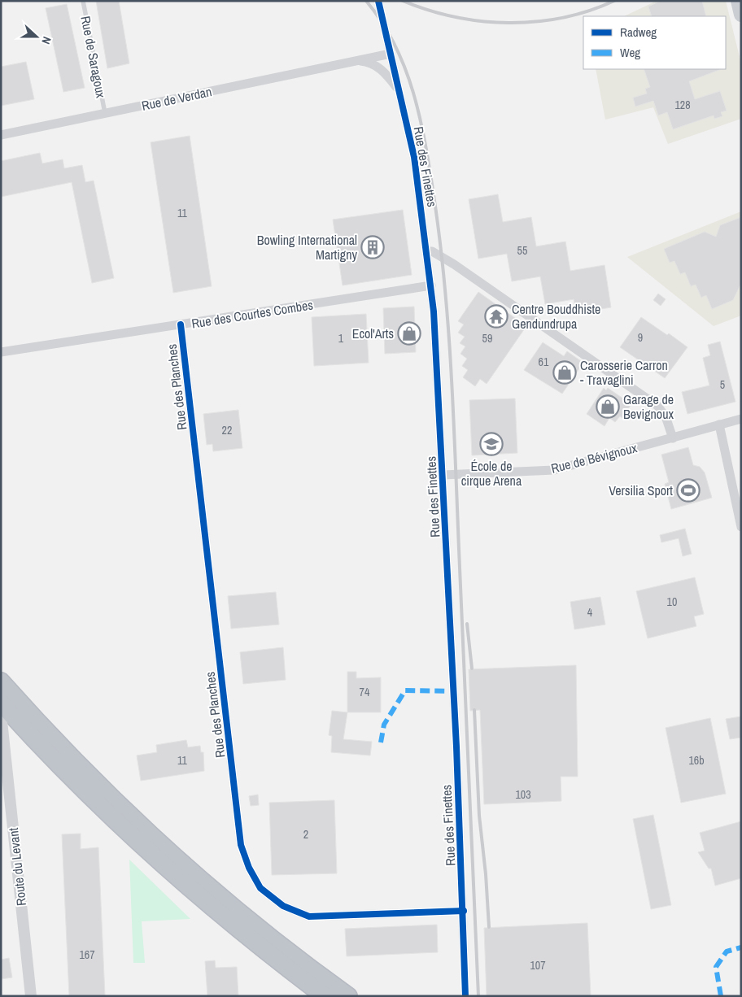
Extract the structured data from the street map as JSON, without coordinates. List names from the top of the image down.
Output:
{
  "streets": {
    "street": [
      "Rue de Verdan",
      "Rue des Finettes",
      "Rue des Courtes Combes",
      "Rue des Planches",
      "Rue de Bévignoux",
      "Route du Levant"
    ],
    "lane": ["Rue de Saragoux"]
  },
  "crossings": [
    ["Rue de Saragoux", "Rue de Verdan"],
    ["Rue de Verdan", "Rue des Finettes"],
    ["Rue des Finettes", "Rue des Courtes Combes"],
    ["Rue des Finettes", "Rue des Planches"],
    ["Rue des Finettes", "Rue de Bévignoux"],
    ["Rue des Courtes Combes", "Rue des Planches"]
  ],
  "places": {
    "building": ["Bowling International Martigny"],
    "temple": ["Centre Bouddhiste Gendundrupa"],
    "shop": ["Ecol'Arts", "Carosserie Carron - Travaglini", "Garage de Bevignoux"],
    "school or university": ["École de cirque Arena"],
    "sports": ["Versilia Sport"]
  },
  "house_numbers": [
    "128",
    "11",
    "55",
    "9",
    "1",
    "59",
    "61",
    "5",
    "22",
    "10",
    "4",
    "74",
    "11",
    "16b",
    "103",
    "2",
    "167",
    "107"
  ],
  "legend": ["Radweg", "Weg"],
  "north": "right"
}
